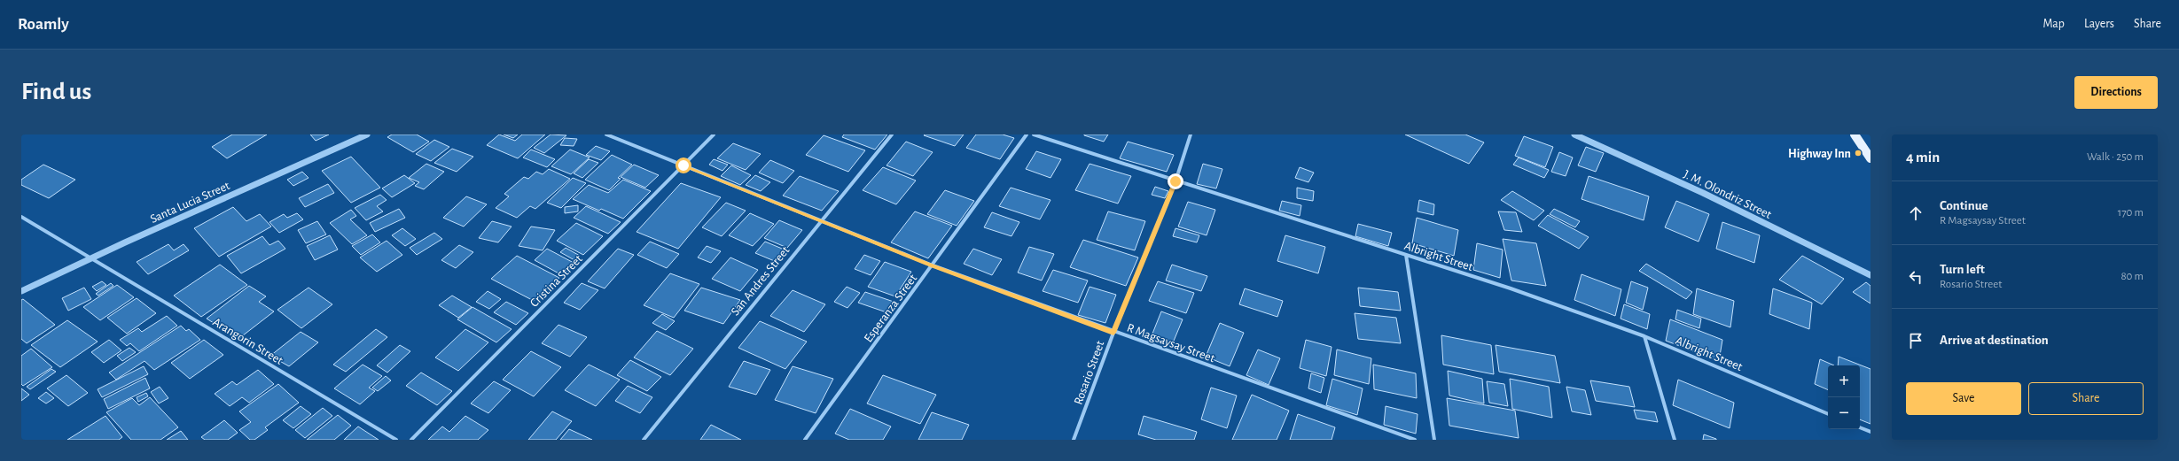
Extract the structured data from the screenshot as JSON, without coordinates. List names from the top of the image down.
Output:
{
  "streets": {
    "street": [
      "J. M. Olondriz Street",
      "Santa Lucia Street",
      "Albright Street",
      "Cristina Street",
      "San Andres Street",
      "Esperanza Street",
      "Arangorin Street",
      "R Magsaysay Street",
      "Rosario Street"
    ]
  },
  "crossings": [
    ["Santa Lucia Street", "Arangorin Street"],
    ["Albright Street", "Rosario Street"],
    ["Cristina Street", "R Magsaysay Street"],
    ["San Andres Street", "R Magsaysay Street"],
    ["Esperanza Street", "R Magsaysay Street"],
    ["R Magsaysay Street", "Rosario Street"]
  ],
  "places": ["Highway Inn"],
  "page": {
    "header": "Roamly",
    "nav": ["Map", "Layers", "Share"],
    "buttons": [
      "Directions",
      ["Save", "Share"]
    ],
    "title": "Find us",
    "heading": ["4 min", "Walk · 250 m"],
    "list": [
      ["Continue", "R Magsaysay Street", "170 m"],
      ["Turn left", "Rosario Street", "80 m"],
      "Arrive at destination"
    ],
    "map_buttons": ["+", "−"]
  }
}
